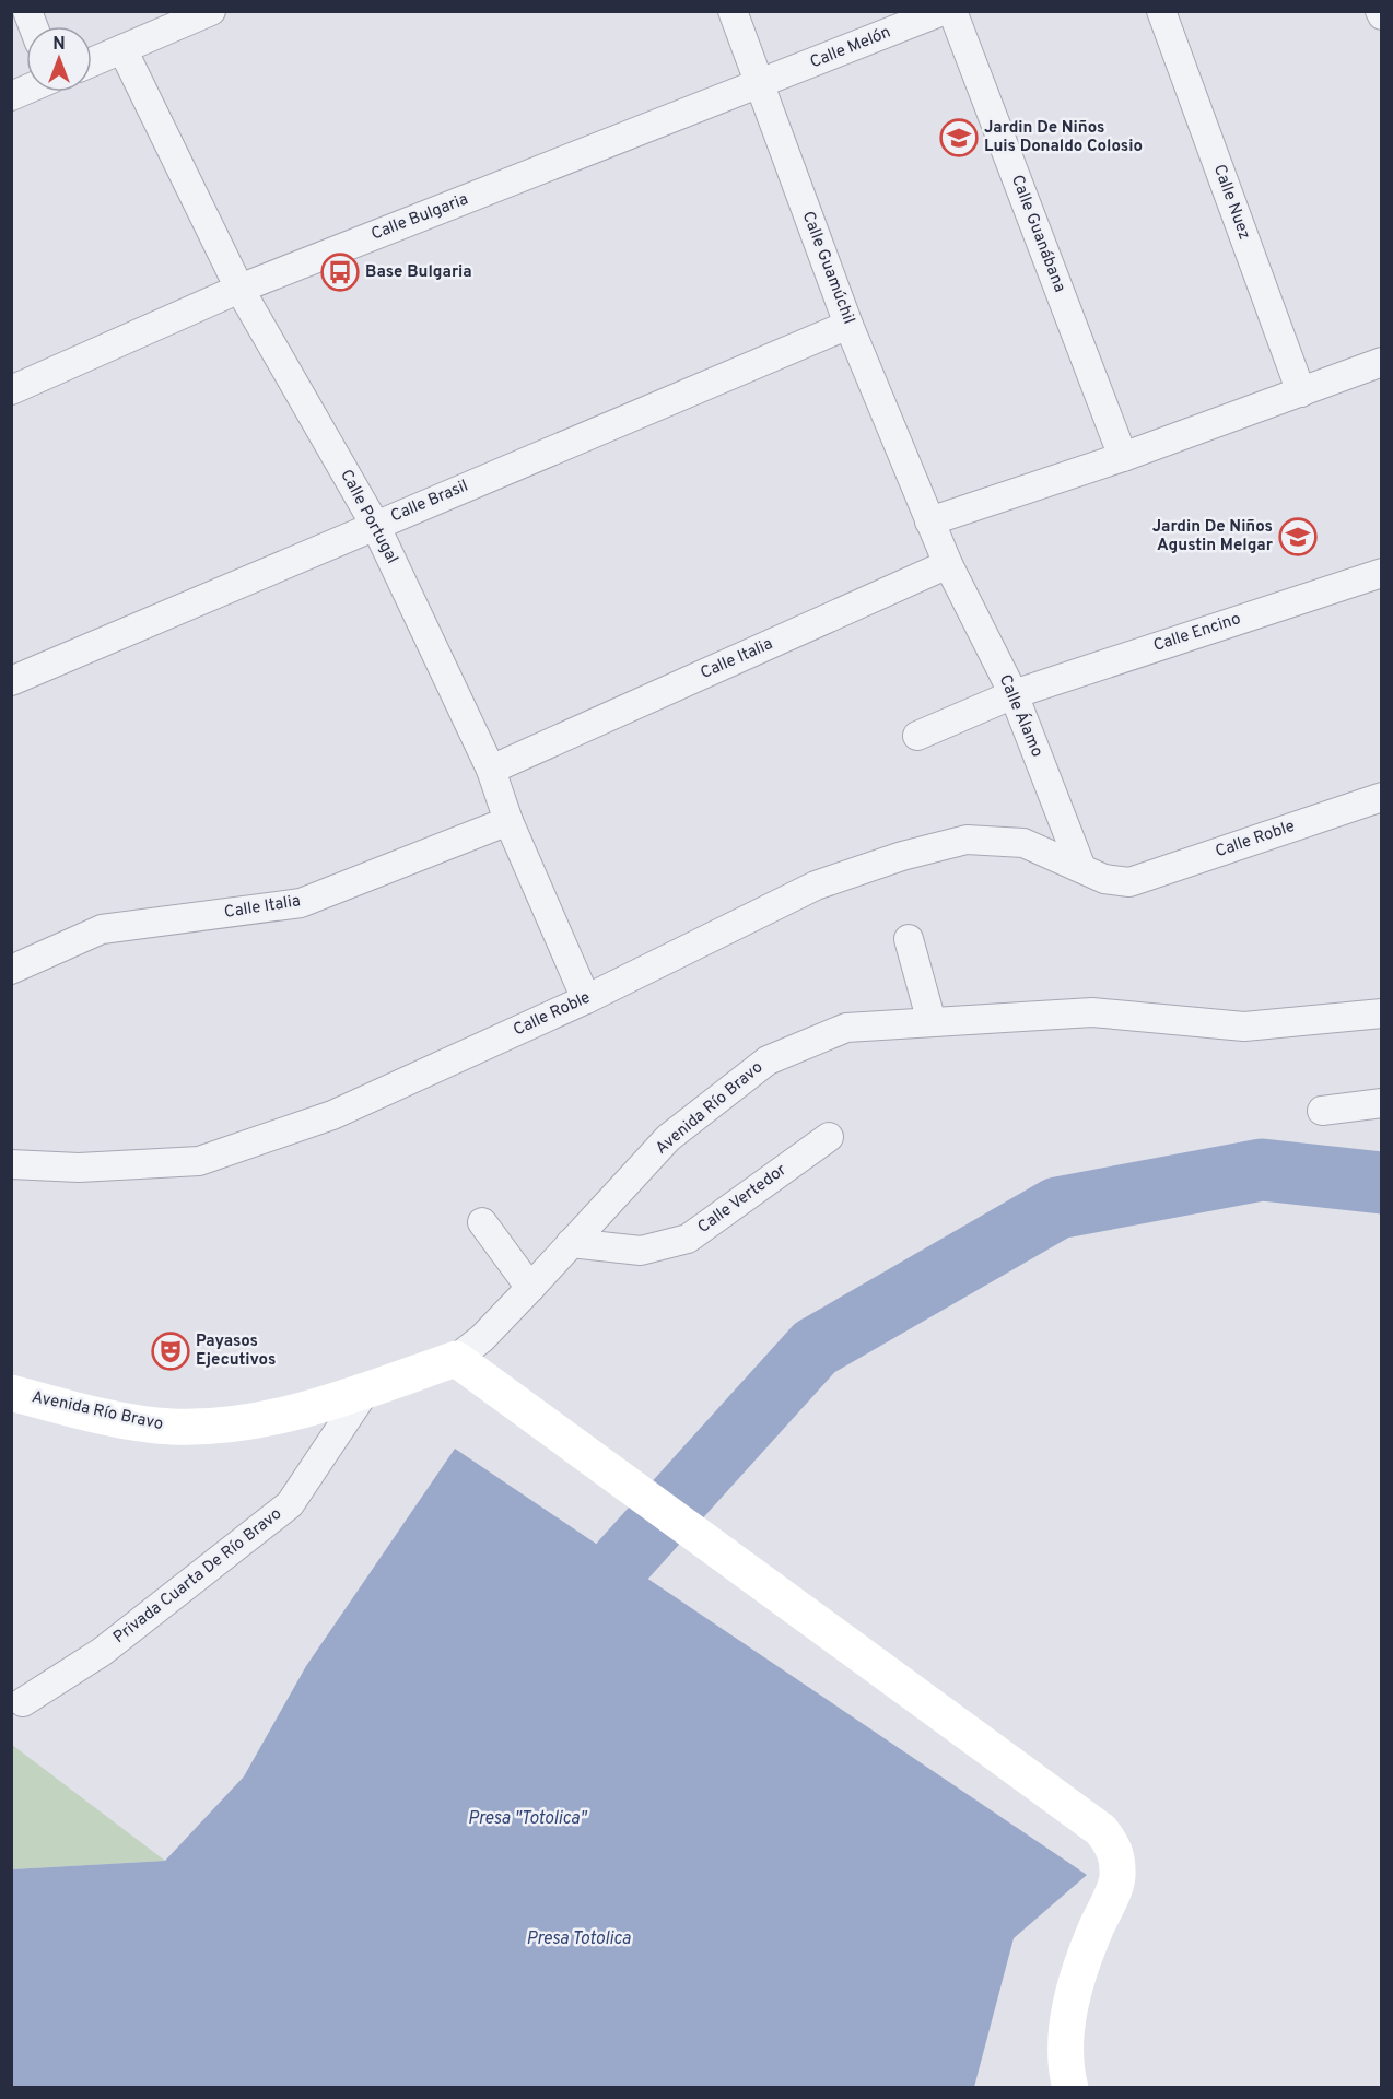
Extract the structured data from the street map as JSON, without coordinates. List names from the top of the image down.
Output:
{
  "streets": {
    "street": [
      "Calle Melón",
      "Calle Nuez",
      "Calle Bulgaria",
      "Calle Guanábana",
      "Calle Guamúchil",
      "Calle Brasil",
      "Calle Portugal",
      "Calle Encino",
      "Calle Italia",
      "Calle Álamo",
      "Calle Roble",
      "Avenida Río Bravo",
      "Calle Vertedor",
      "Privada Cuarta De Río Bravo"
    ]
  },
  "crossings": [
    ["Calle Melón", "Calle Bulgaria"],
    ["Calle Melón", "Calle Guamúchil"],
    ["Calle Bulgaria", "Calle Guamúchil"],
    ["Calle Bulgaria", "Calle Portugal"],
    ["Calle Guamúchil", "Calle Brasil"],
    ["Calle Guamúchil", "Calle Álamo"],
    ["Calle Brasil", "Calle Portugal"],
    ["Calle Portugal", "Calle Italia"],
    ["Calle Portugal", "Calle Roble"],
    ["Calle Encino", "Calle Álamo"],
    ["Calle Italia", "Calle Álamo"],
    ["Calle Álamo", "Calle Roble"],
    ["Avenida Río Bravo", "Calle Vertedor"],
    ["Avenida Río Bravo", "Privada Cuarta De Río Bravo"]
  ],
  "water": ["Presa \"Totolica\"", "Presa Totolica"],
  "places": {
    "school or university": ["Jardin De Niños Luis Donaldo Colosio", "Jardin De Niños Agustin Melgar"],
    "bus stop": ["Base Bulgaria"],
    "theatre": ["Payasos Ejecutivos"]
  },
  "north": "top"
}
